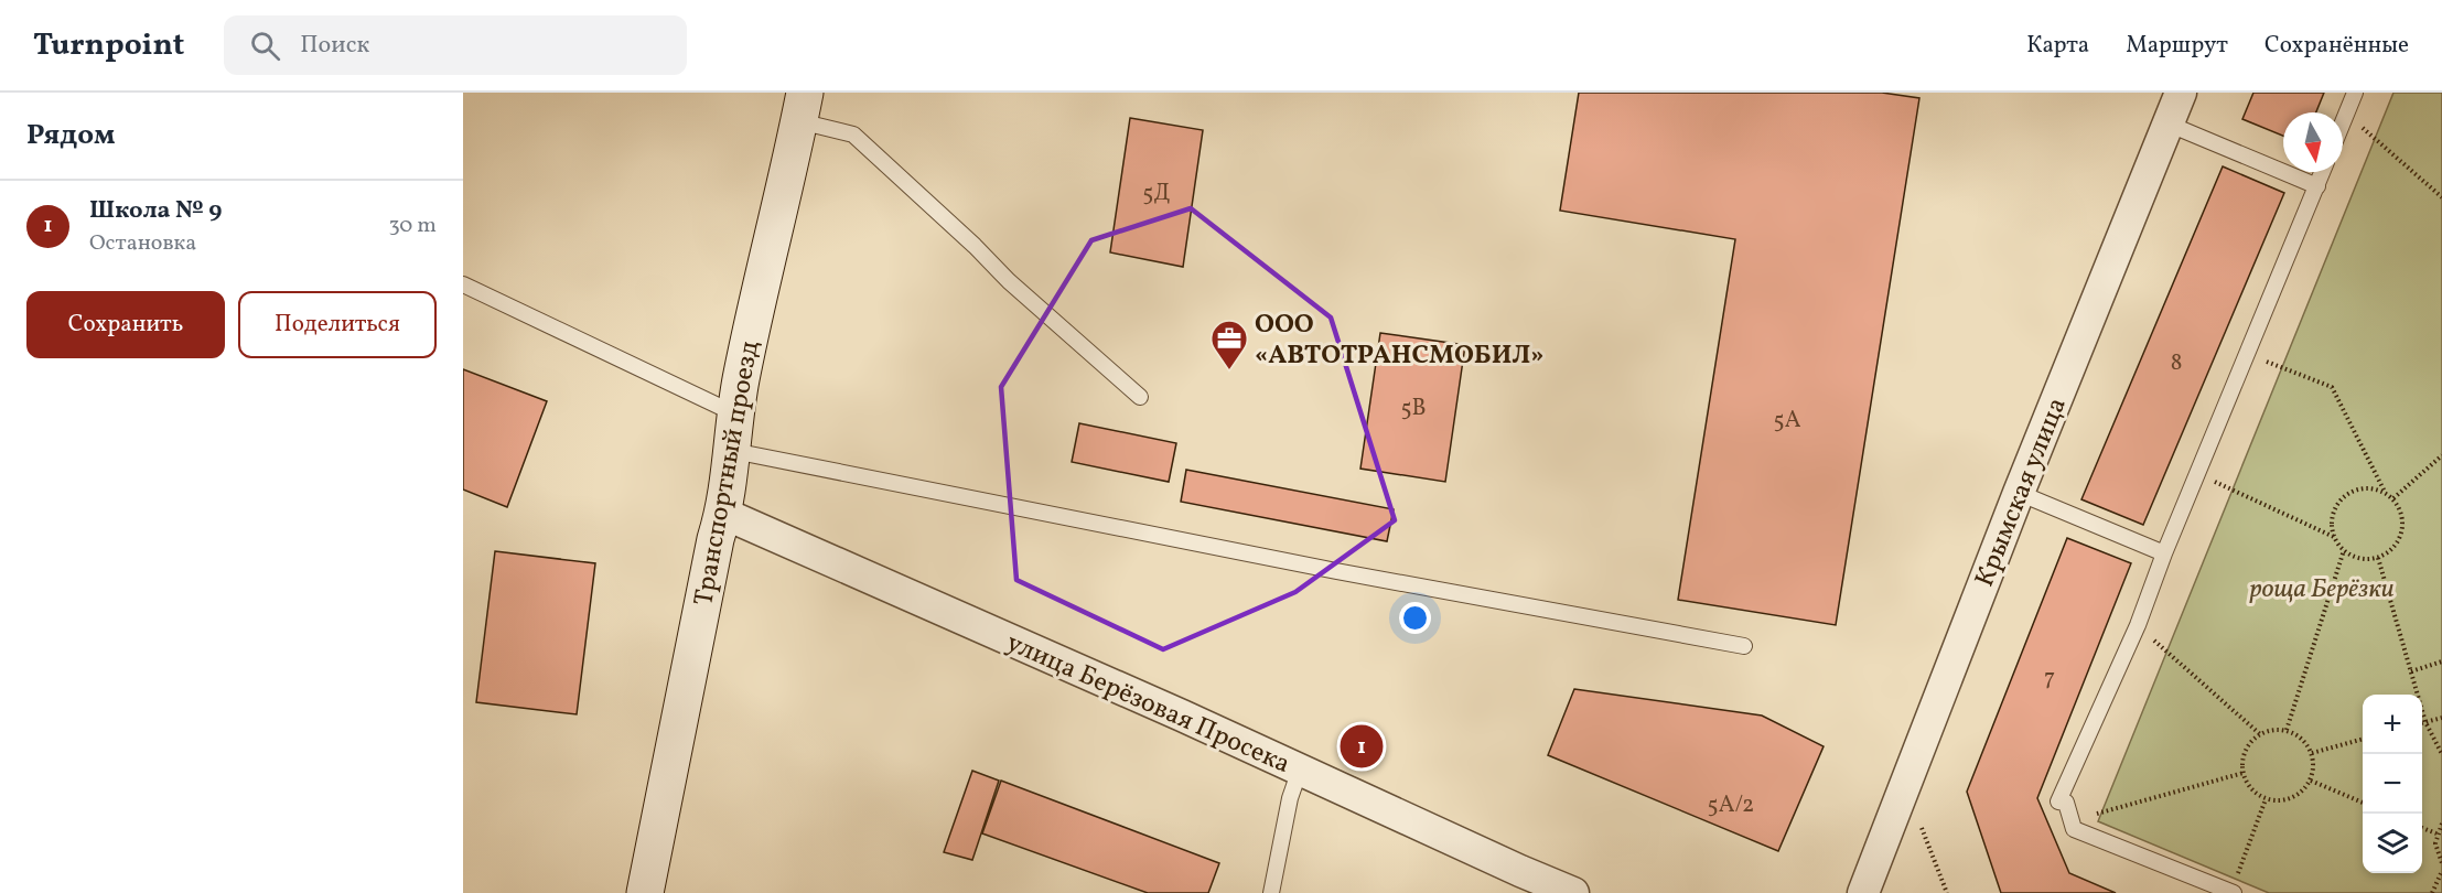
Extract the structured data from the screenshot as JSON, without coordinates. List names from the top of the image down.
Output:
{
  "streets": {
    "main road": ["Транспортный проезд"],
    "street": ["Крымская улица", "улица Берёзовая Просека"]
  },
  "crossings": [
    ["Транспортный проезд", "улица Берёзовая Просека"]
  ],
  "parks": ["роща Берёзки"],
  "places": {
    "office": ["ООО «АВТОТРАНСМОБИЛ»"]
  },
  "house_numbers": [
    "5Д",
    "8",
    "5В",
    "5А",
    "7",
    "5А/2"
  ],
  "north": "bottom",
  "page": {
    "header": "Turnpoint",
    "search": "Поиск",
    "nav": ["Карта", "Маршрут", "Сохранённые"],
    "heading": "Рядом",
    "list": [
      {
        "mark": "1",
        "name": "Школа № 9",
        "note": "Остановка",
        "value": "30 m"
      }
    ],
    "buttons": ["Сохранить", "Поделиться"],
    "map_buttons": ["+", "−"],
    "pins": "1"
  }
}
